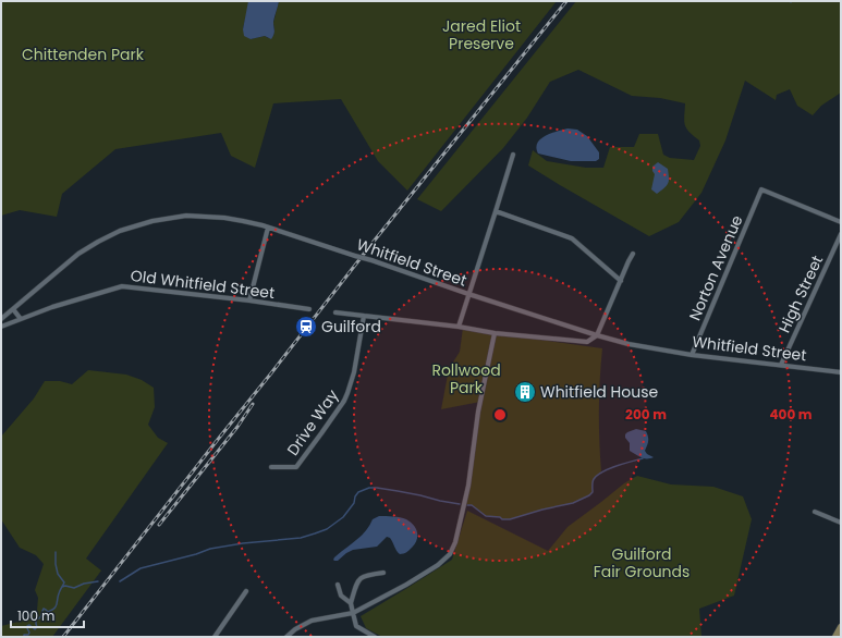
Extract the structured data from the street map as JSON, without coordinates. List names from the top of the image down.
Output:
{
  "streets": {
    "street": [
      "Whitfield Street",
      "Norton Avenue",
      "Old Whitfield Street",
      "High Street",
      "Drive Way"
    ]
  },
  "crossings": [
    ["Whitfield Street", "Norton Avenue"],
    ["Whitfield Street", "High Street"]
  ],
  "parks": [
    "Jared Eliot Preserve",
    "Chittenden Park",
    "Rollwood Park",
    "Guilford Fair Grounds"
  ],
  "places": {
    "station": ["Guilford"],
    "building": ["Whitfield House"]
  },
  "scale_bar": "100 m",
  "rings": ["200 m", "400 m"]
}
